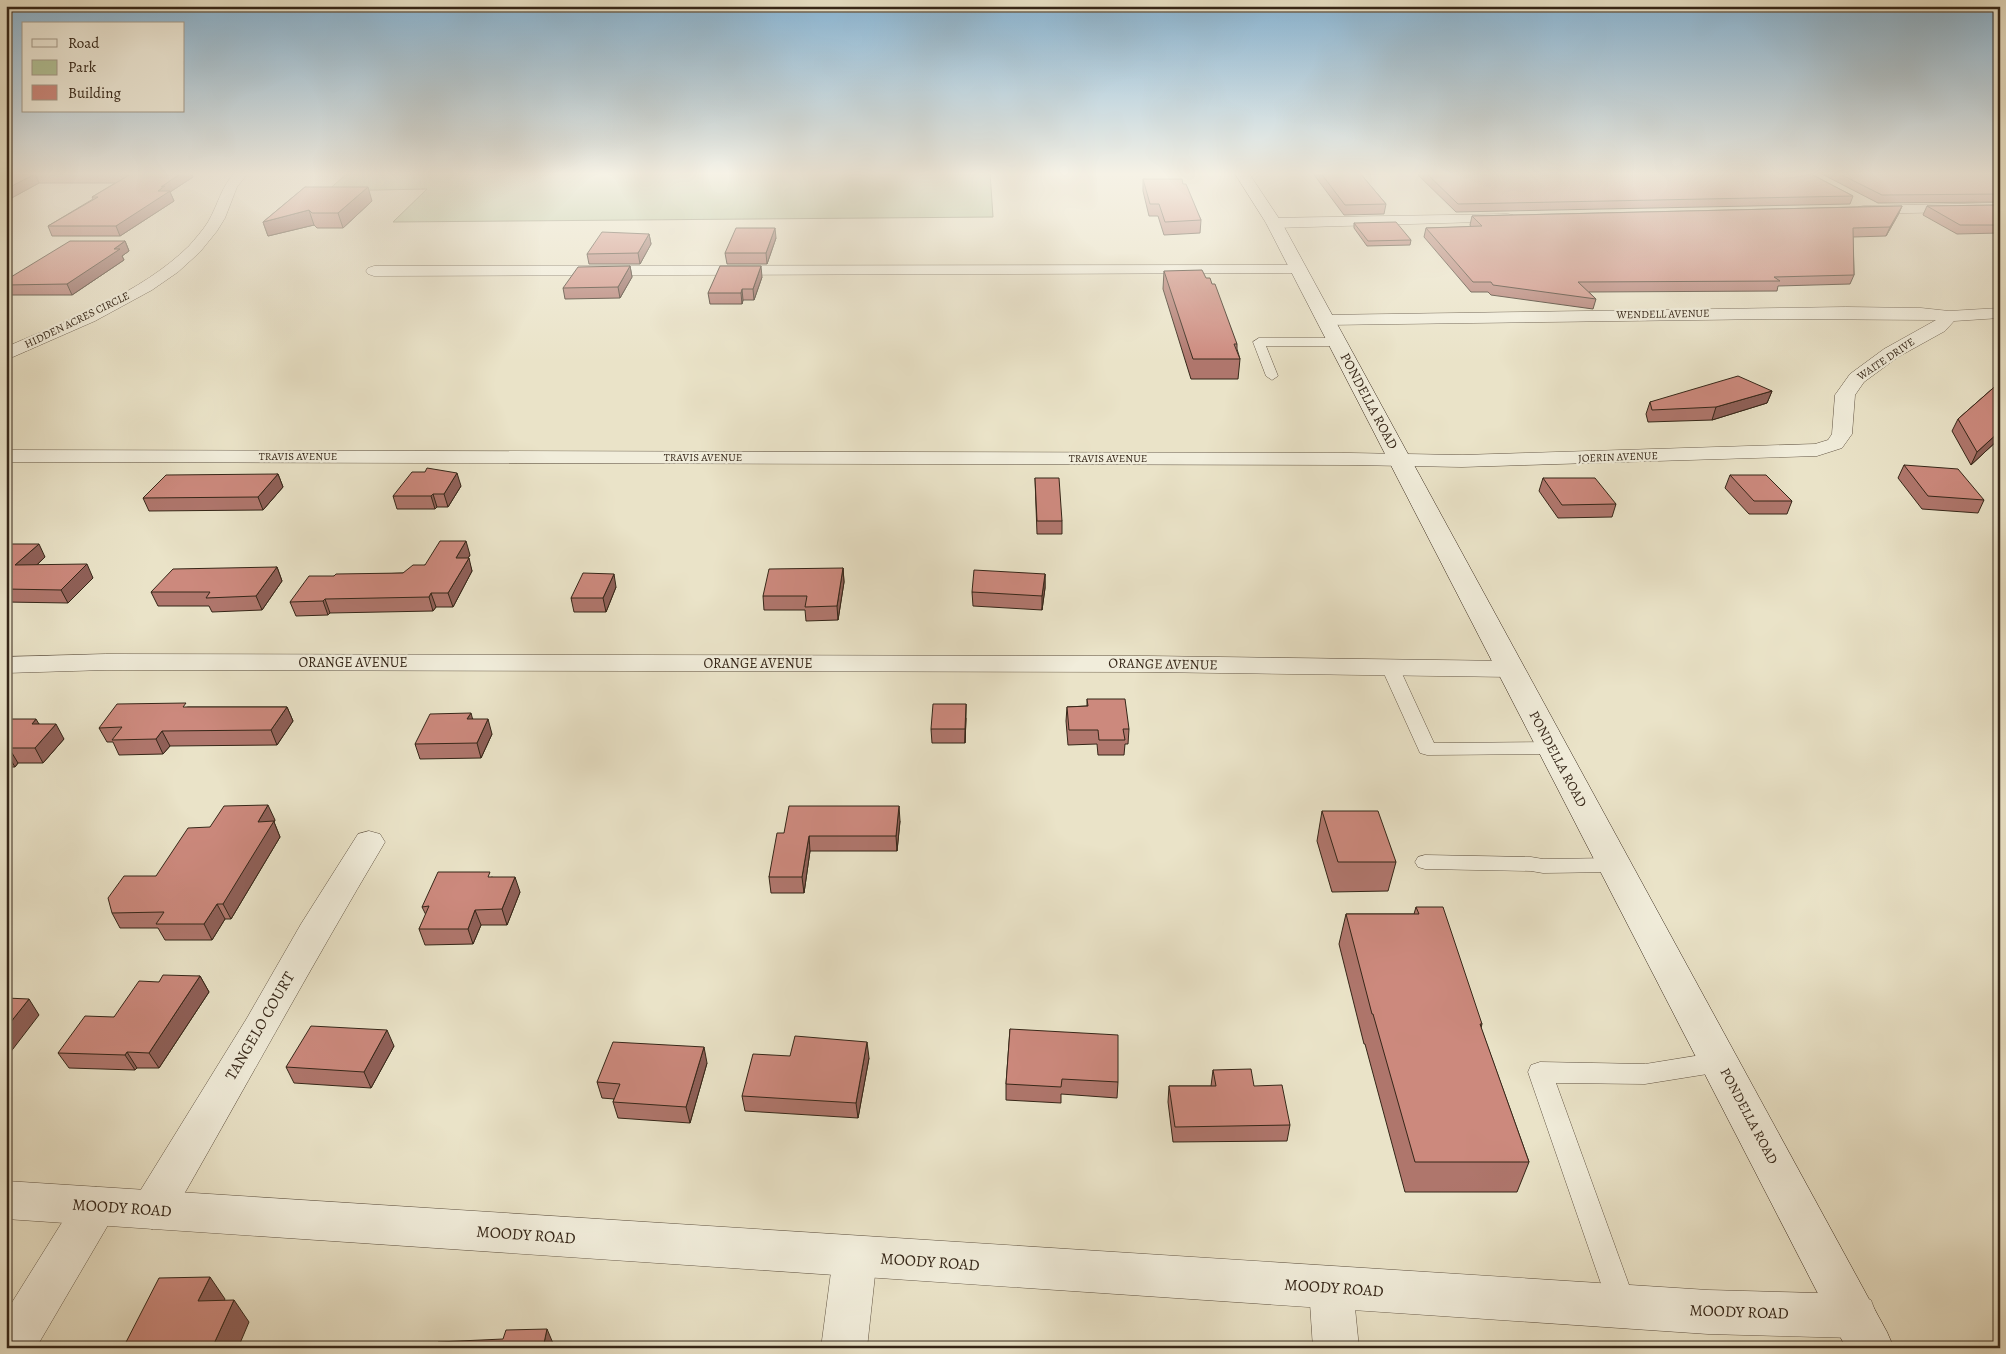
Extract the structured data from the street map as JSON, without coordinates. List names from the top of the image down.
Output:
{
  "streets": {
    "street": [
      "WENDELL AVENUE",
      "HIDDEN ACRES CIRCLE",
      "WAITE DRIVE",
      "PONDELLA ROAD",
      "TRAVIS AVENUE",
      "JOERIN AVENUE",
      "ORANGE AVENUE",
      "TANGELO COURT",
      "MOODY ROAD"
    ]
  },
  "crossings": [
    ["WENDELL AVENUE", "WAITE DRIVE"],
    ["WENDELL AVENUE", "PONDELLA ROAD"],
    ["WAITE DRIVE", "JOERIN AVENUE"],
    ["PONDELLA ROAD", "TRAVIS AVENUE"],
    ["PONDELLA ROAD", "JOERIN AVENUE"],
    ["PONDELLA ROAD", "ORANGE AVENUE"],
    ["PONDELLA ROAD", "MOODY ROAD"],
    ["TRAVIS AVENUE", "JOERIN AVENUE"],
    ["TANGELO COURT", "MOODY ROAD"]
  ],
  "legend": ["Road", "Park", "Building"]
}
